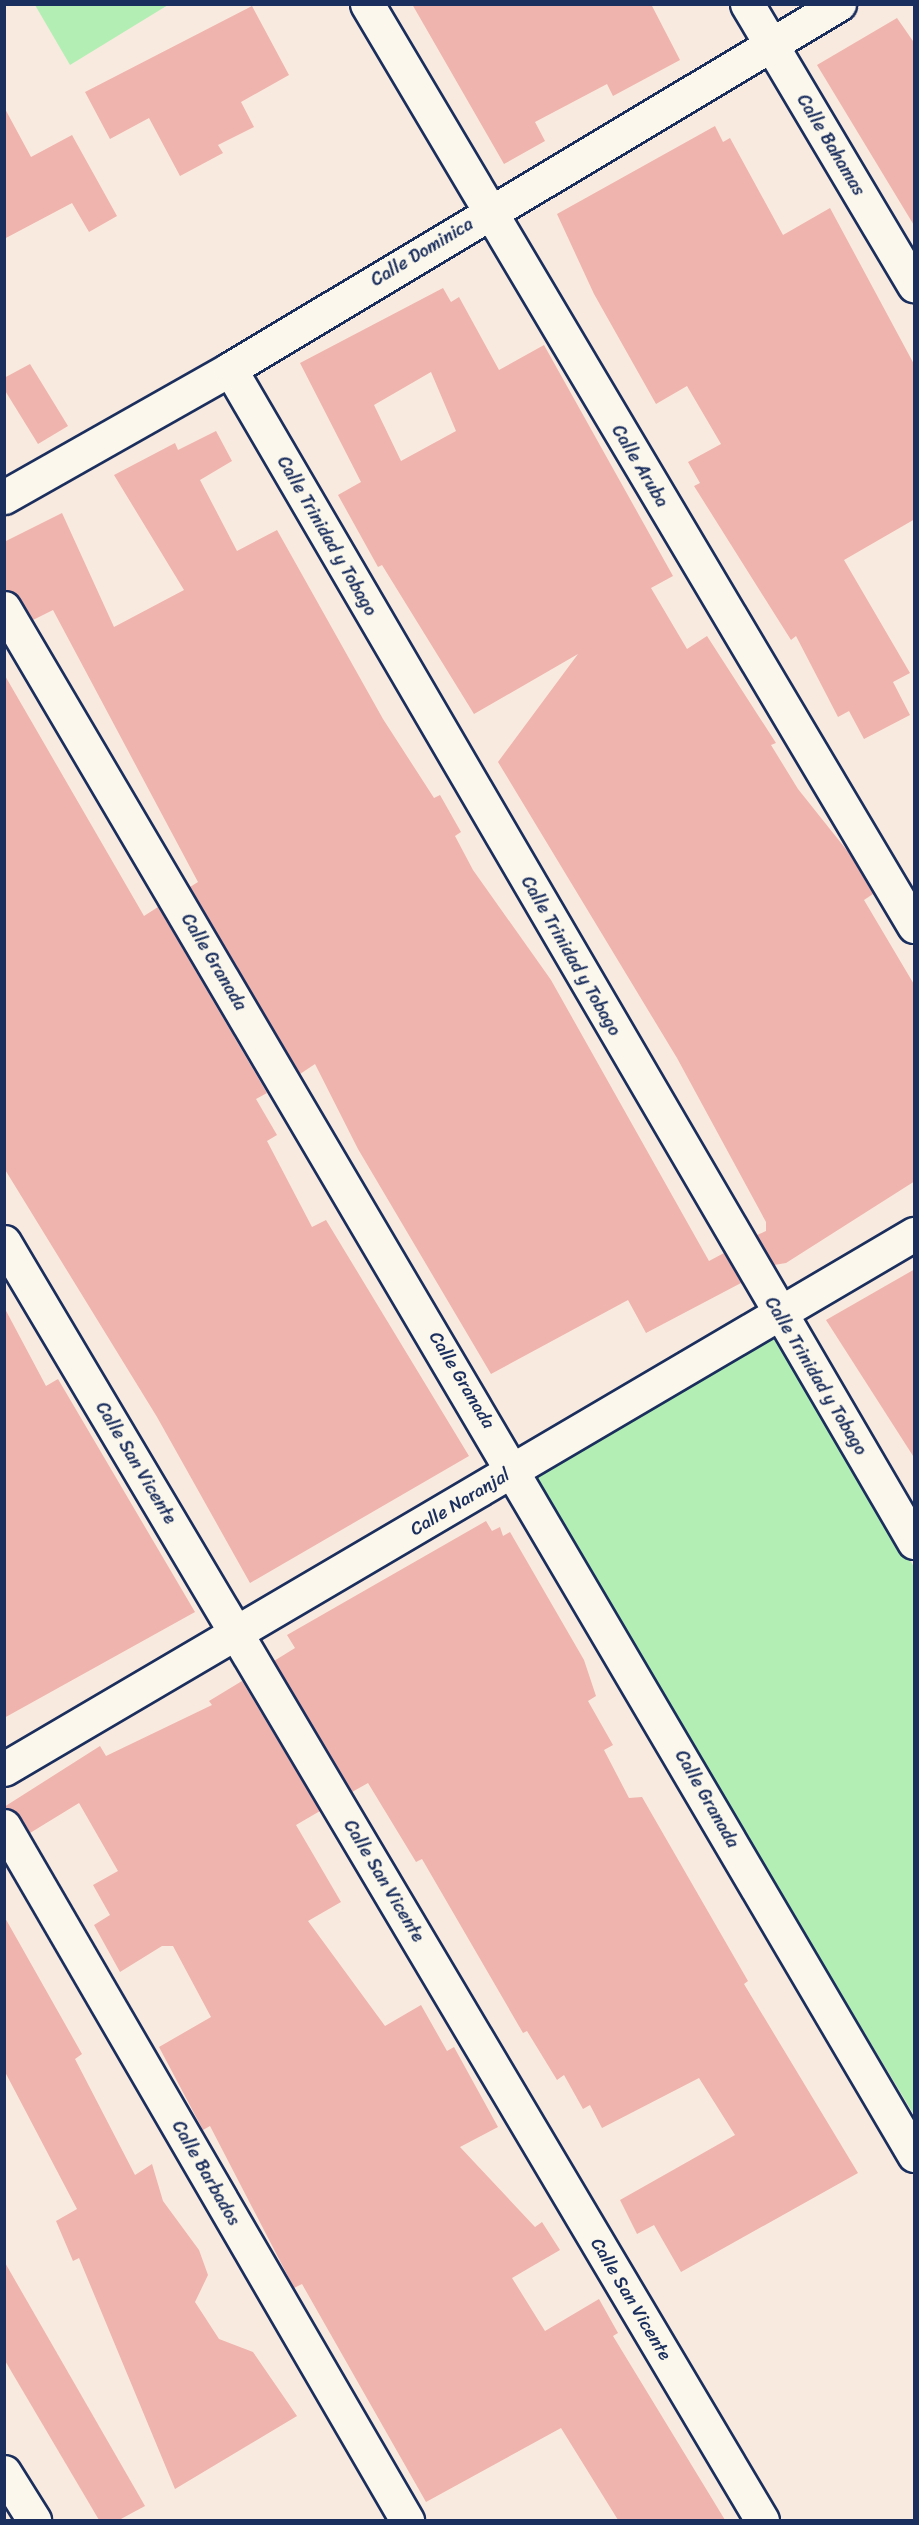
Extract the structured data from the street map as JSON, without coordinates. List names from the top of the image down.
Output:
{
  "streets": {
    "street": [
      "Calle Bahamas",
      "Calle Dominica",
      "Calle Aruba",
      "Calle Trinidad y Tobago",
      "Calle Granada",
      "Calle San Vicente",
      "Calle Naranjal",
      "Calle Barbados"
    ]
  },
  "crossings": [
    ["Calle Bahamas", "Calle Dominica"],
    ["Calle Dominica", "Calle Aruba"],
    ["Calle Dominica", "Calle Trinidad y Tobago"],
    ["Calle Trinidad y Tobago", "Calle Naranjal"],
    ["Calle Granada", "Calle Naranjal"],
    ["Calle San Vicente", "Calle Naranjal"]
  ]
}
